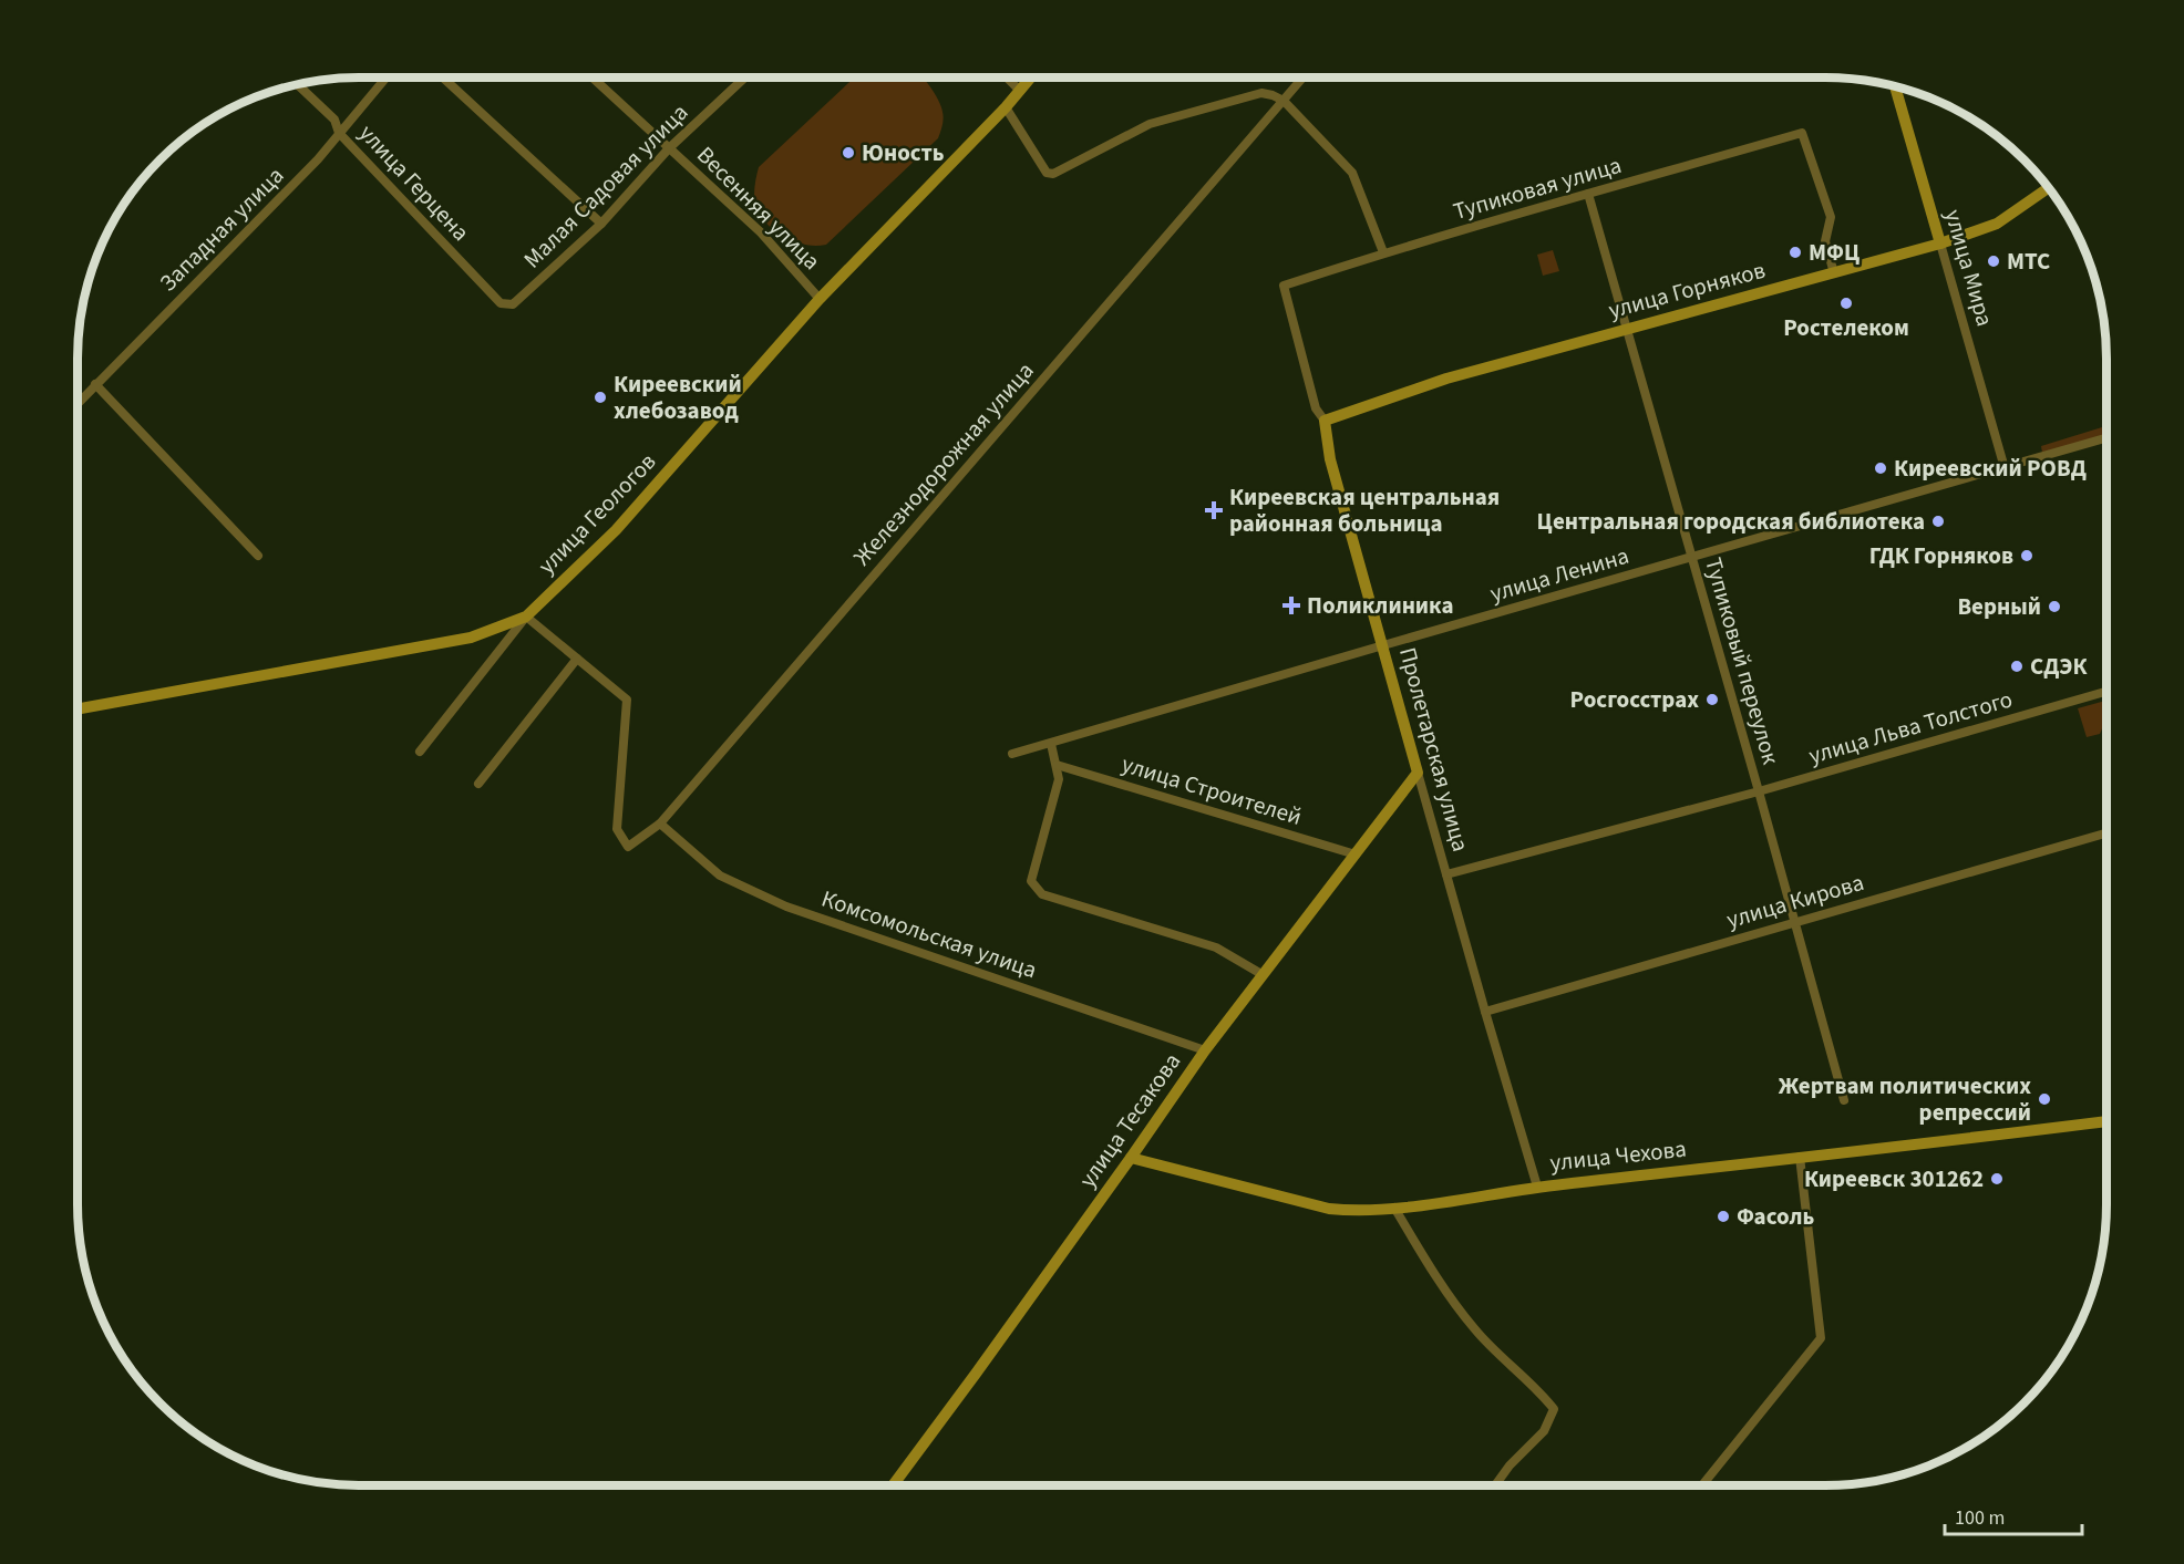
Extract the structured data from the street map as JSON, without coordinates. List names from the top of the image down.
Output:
{
  "streets": {
    "main road": [
      "улица Мира",
      "улица Горняков",
      "улица Геологов",
      "Пролетарская улица",
      "улица Тесакова",
      "улица Чехова"
    ],
    "street": [
      "улица Герцена",
      "Малая Садовая улица",
      "Тупиковая улица",
      "Весенняя улица",
      "Западная улица",
      "Железнодорожная улица",
      "улица Ленина",
      "Тупиковый переулок",
      "улица Льва Толстого",
      "улица Строителей",
      "улица Кирова",
      "Комсомольская улица"
    ]
  },
  "crossings": [
    ["улица Герцена", "Малая Садовая улица"],
    ["улица Герцена", "Западная улица"],
    ["Малая Садовая улица", "Весенняя улица"],
    ["Тупиковая улица", "улица Горняков"],
    ["Тупиковая улица", "Тупиковый переулок"],
    ["Тупиковая улица", "Пролетарская улица"],
    ["Весенняя улица", "улица Геологов"],
    ["улица Мира", "улица Горняков"],
    ["улица Мира", "улица Ленина"],
    ["улица Горняков", "Тупиковый переулок"],
    ["улица Горняков", "Пролетарская улица"],
    ["Железнодорожная улица", "Комсомольская улица"],
    ["улица Ленина", "Тупиковый переулок"],
    ["улица Ленина", "Пролетарская улица"],
    ["Тупиковый переулок", "улица Льва Толстого"],
    ["Тупиковый переулок", "улица Кирова"],
    ["улица Льва Толстого", "Пролетарская улица"],
    ["Пролетарская улица", "улица Кирова"],
    ["Пролетарская улица", "улица Тесакова"],
    ["Пролетарская улица", "улица Чехова"],
    ["улица Строителей", "улица Тесакова"],
    ["Комсомольская улица", "улица Тесакова"],
    ["улица Тесакова", "улица Чехова"]
  ],
  "places": {
    "other": [
      "Юность",
      "МФЦ",
      "МТС",
      "Ростелеком",
      "Киреевский хлебозавод",
      "Киреевский РОВД",
      "Центральная городская библиотека",
      "ГДК Горняков",
      "Верный",
      "СДЭК",
      "Росгосстрах",
      "Жертвам политических репрессий",
      "Киреевск 301262",
      "Фасоль"
    ],
    "health": ["Киреевская центральная районная больница", "Поликлиника"]
  },
  "scale_bar": "100 m"
}
